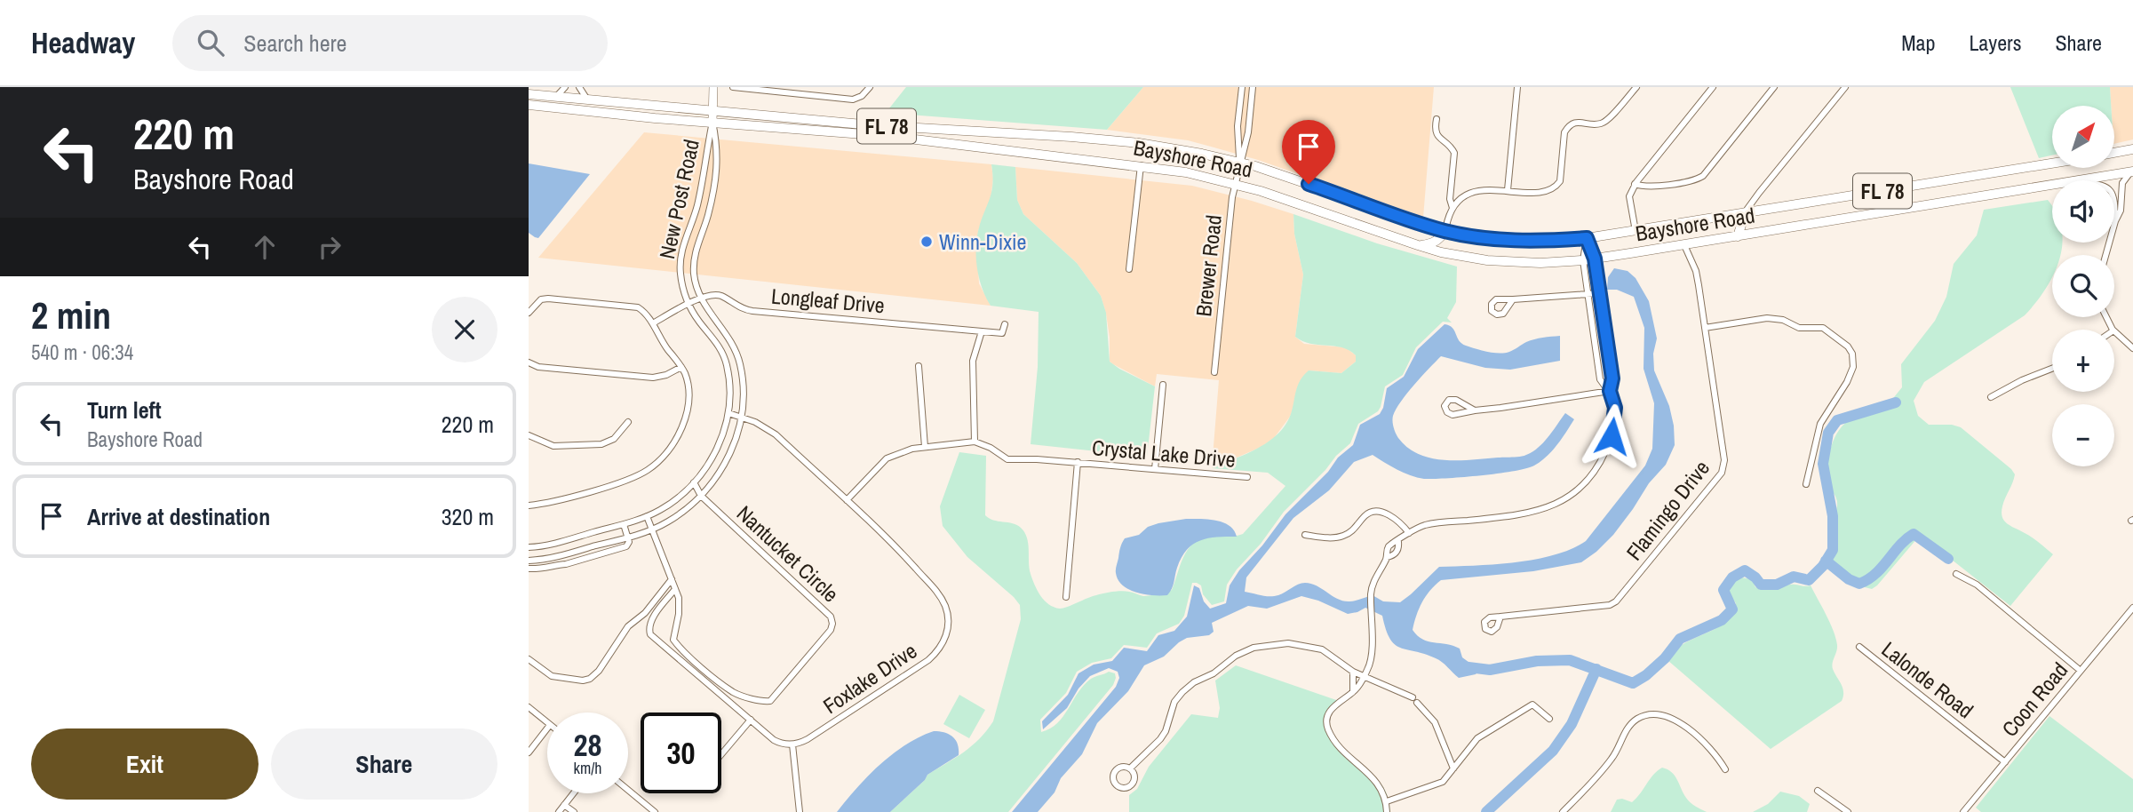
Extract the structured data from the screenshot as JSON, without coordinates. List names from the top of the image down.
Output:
{
  "streets": {
    "main road": ["FL 78", "Bayshore Road"],
    "street": [
      "New Post Road",
      "Brewer Road",
      "Longleaf Drive",
      "Crystal Lake Drive",
      "Flamingo Drive",
      "Nantucket Circle",
      "Foxlake Drive",
      "Lalonde Road",
      "Coon Road"
    ]
  },
  "crossings": [
    ["Bayshore Road", "New Post Road"],
    ["Bayshore Road", "Brewer Road"],
    ["Bayshore Road", "Flamingo Drive"],
    ["New Post Road", "Longleaf Drive"],
    ["New Post Road", "Nantucket Circle"],
    ["New Post Road", "Foxlake Drive"],
    ["Lalonde Road", "Coon Road"]
  ],
  "places": ["Winn-Dixie"],
  "north": "top right",
  "page": {
    "header": "Headway",
    "search": "Search here",
    "nav": ["Map", "Layers", "Share"],
    "turn": ["220 m", "Bayshore Road"],
    "map_buttons": ["+", "−"],
    "heading": ["2 min", "540 m · 06:34"],
    "list": [
      {
        "name": "Turn left",
        "note": "Bayshore Road",
        "value": "220 m"
      },
      {
        "name": "Arrive at destination",
        "value": "320 m"
      }
    ],
    "speed": "28 km/h",
    "limit": "30",
    "buttons": ["Exit", "Share"]
  }
}
